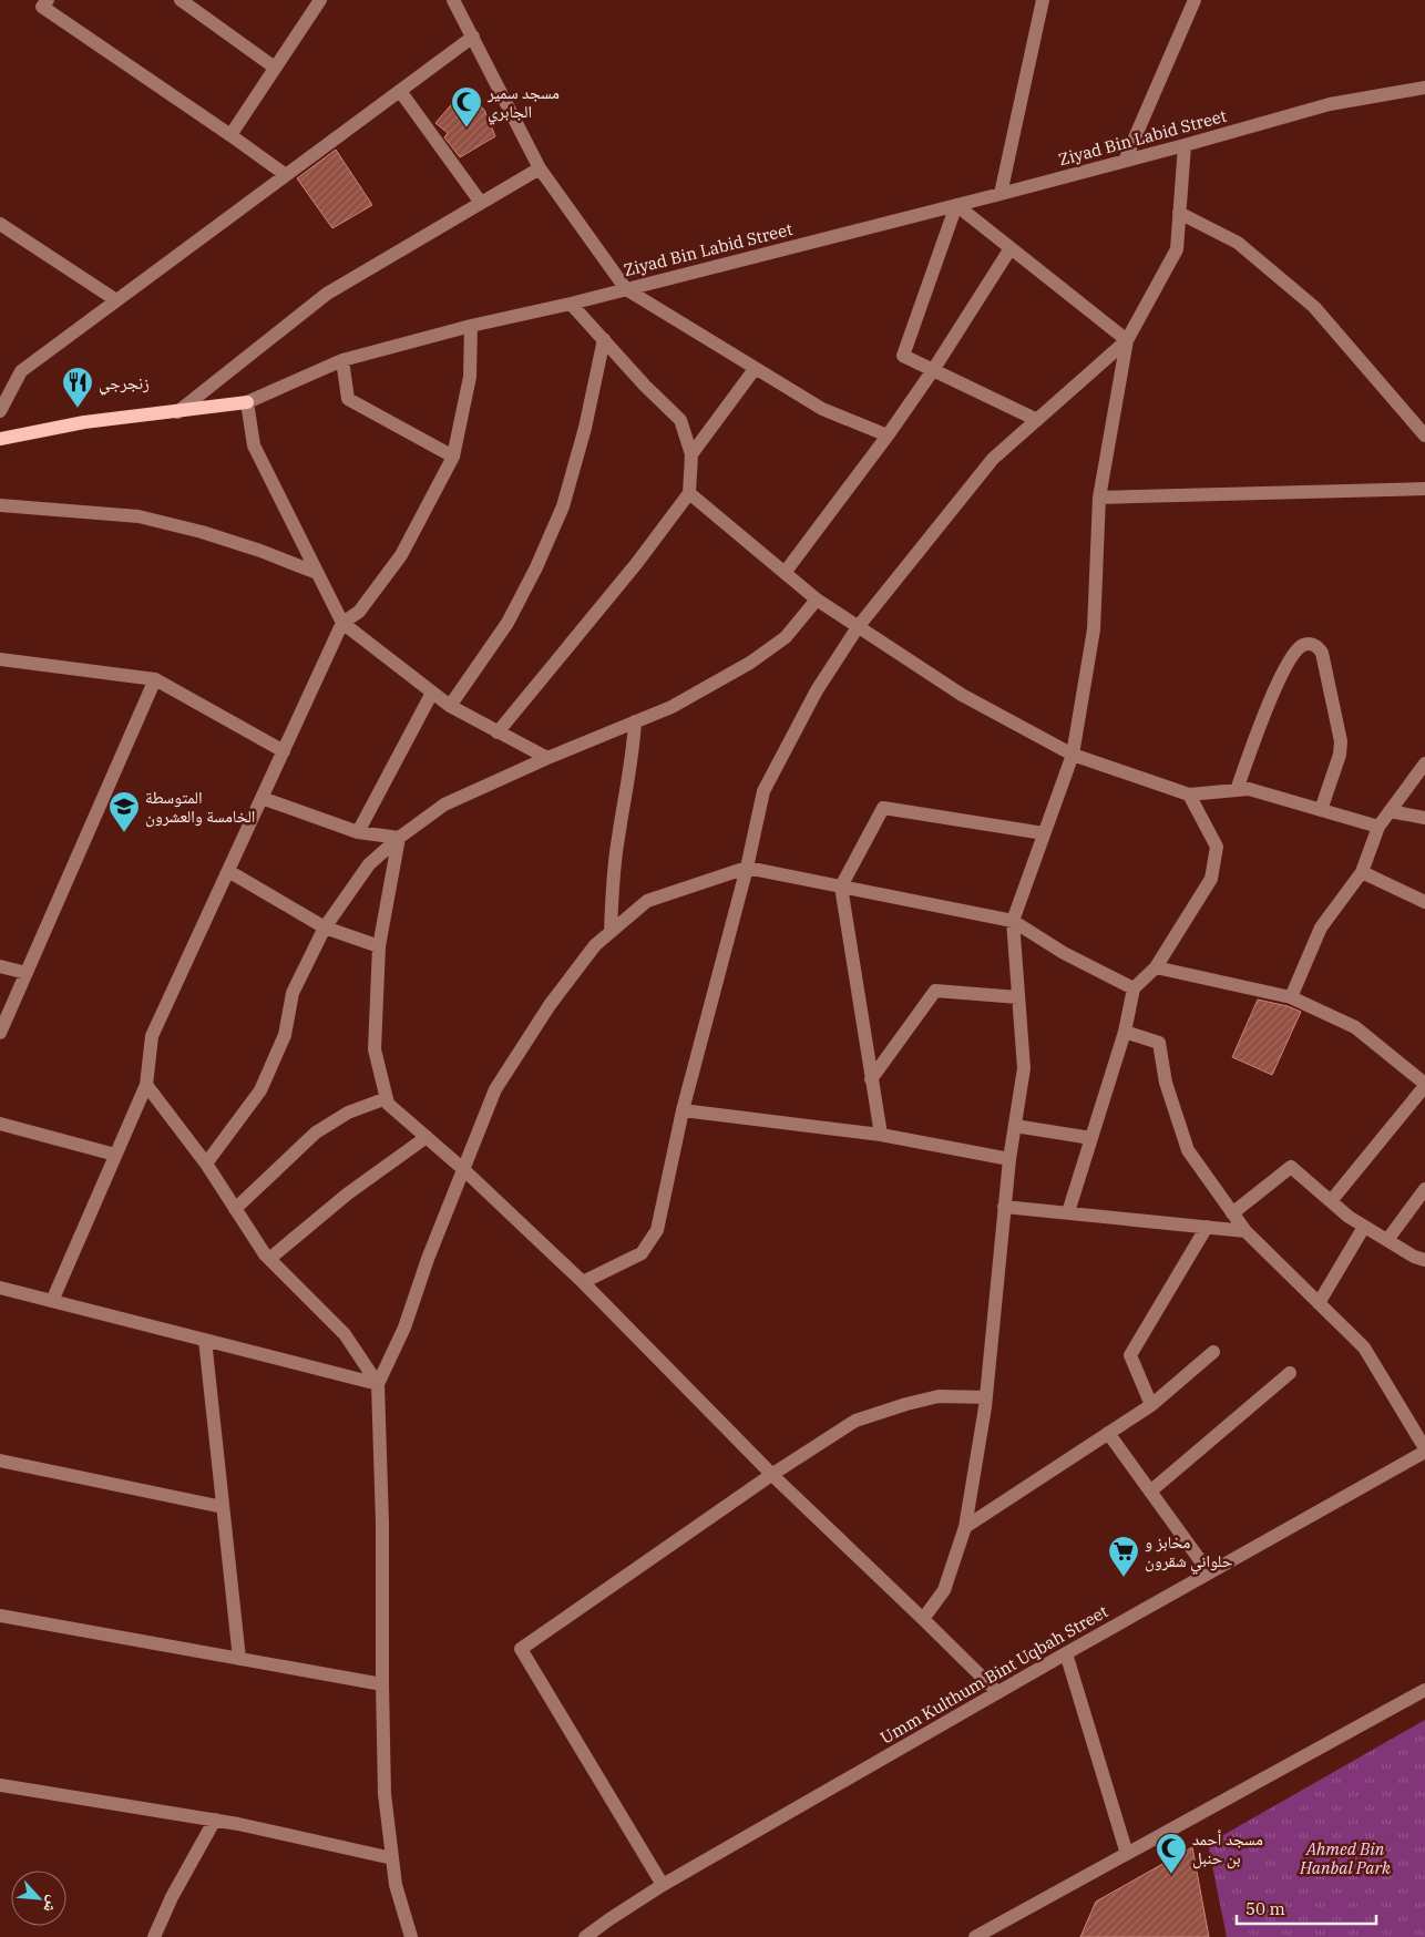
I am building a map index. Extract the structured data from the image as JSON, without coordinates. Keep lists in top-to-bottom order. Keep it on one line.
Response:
{"streets":{"main road":["Ziyad Bin Labid Street"],"street":["Umm Kulthum Bint Uqbah Street"]},"parks":["Ahmed Bin Hanbal Park"],"places":{"mosque":["مسجد سمير الجابري","مسجد أحمد بن حنبل"],"restaurant":["زنجرجي"],"school or university":["المتوسطة الخامسة والعشرون"],"supermarket":["مخابز و حلواني شقرون"]},"scale_bar":"50 m","north":"bottom right"}
